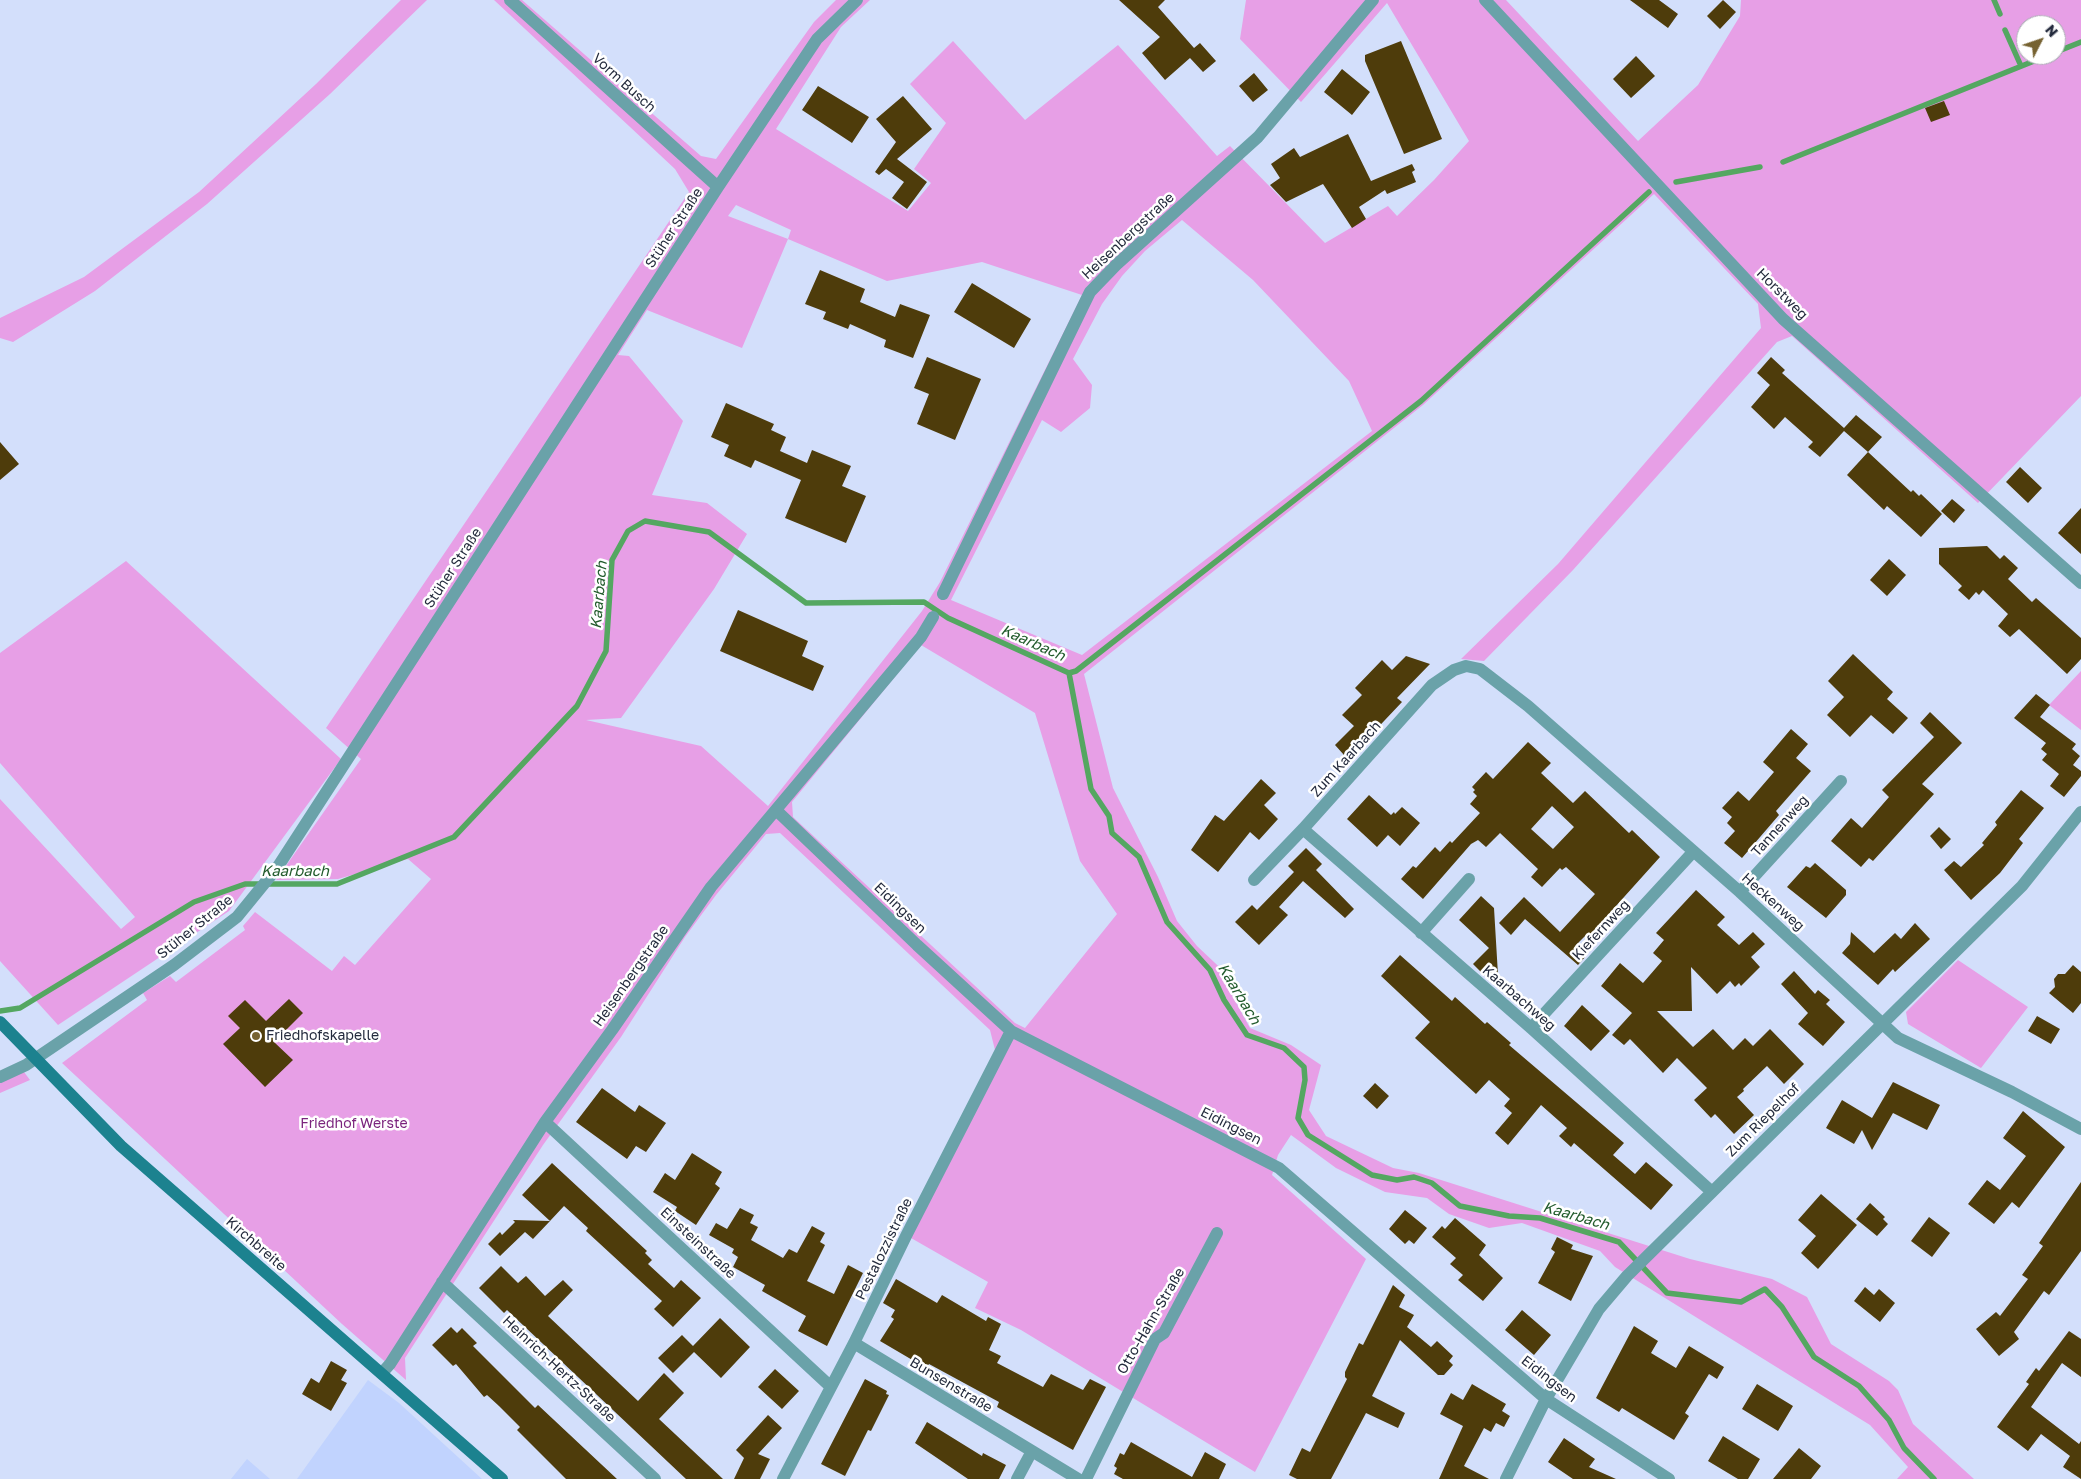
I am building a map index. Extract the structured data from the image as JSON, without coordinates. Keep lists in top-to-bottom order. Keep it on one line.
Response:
{"streets":{"street":["Vorm Busch","Stüher Straße","Heisenbergstraße","Horstweg","Zum Kaarbach","Tannenweg","Heckenweg","Eidingsen","Kiefernweg","Kaarbachweg","Zum Riepelhof","Einsteinstraße","Kirchbreite","Pestalozzistraße","Otto-Hahn-Straße","Heinrich-Hertz-Straße","Bunsenstraße"]},"crossings":[["Vorm Busch","Stüher Straße"],["Stüher Straße","Kirchbreite"],["Heisenbergstraße","Eidingsen"],["Heisenbergstraße","Einsteinstraße"],["Heisenbergstraße","Kirchbreite"],["Heisenbergstraße","Heinrich-Hertz-Straße"],["Zum Kaarbach","Heckenweg"],["Zum Kaarbach","Kaarbachweg"],["Tannenweg","Heckenweg"],["Heckenweg","Kiefernweg"],["Heckenweg","Zum Riepelhof"],["Eidingsen","Zum Riepelhof"],["Eidingsen","Pestalozzistraße"],["Kiefernweg","Kaarbachweg"],["Kaarbachweg","Zum Riepelhof"],["Einsteinstraße","Pestalozzistraße"],["Pestalozzistraße","Bunsenstraße"]],"water":["Kaarbach"],"parks":["Friedhof Werste"],"places":["Friedhofskapelle"],"north":"top right"}
